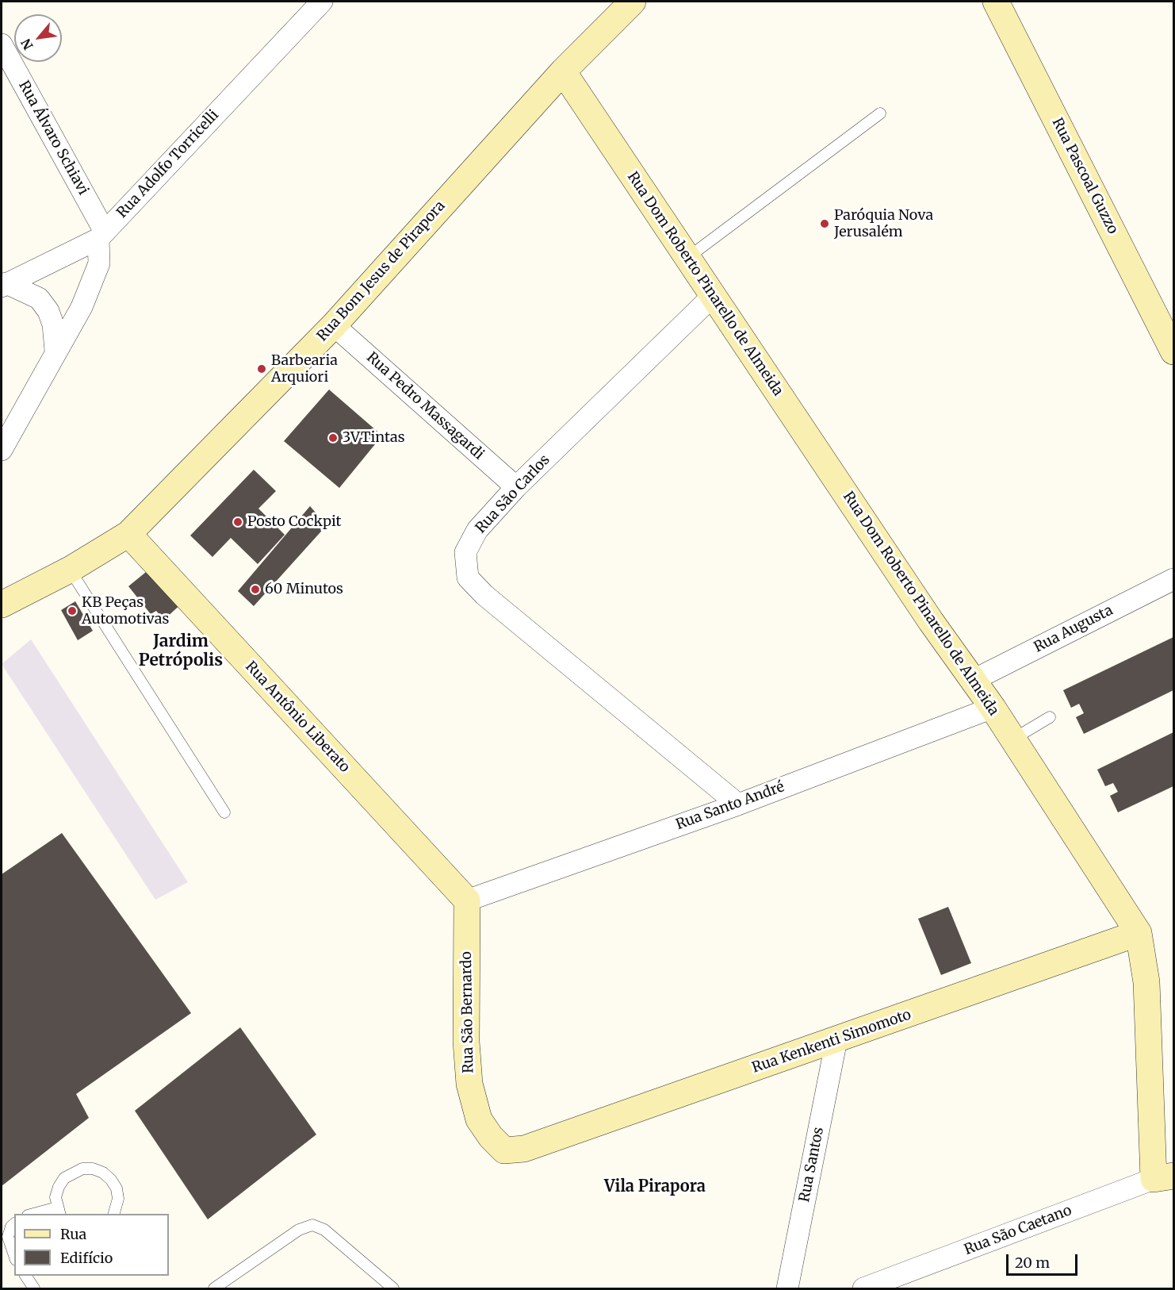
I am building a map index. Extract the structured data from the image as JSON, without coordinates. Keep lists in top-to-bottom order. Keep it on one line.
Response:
{"streets":{"street":["Rua Álvaro Schiavi","Rua Adolfo Torricelli","Rua Pascoal Guzzo","Rua Bom Jesus de Pirapora","Rua Dom Roberto Pinarello de Almeida","Rua Pedro Massagardi","Rua São Carlos","Rua Augusta","Rua Antônio Liberato","Rua Santo André","Rua São Bernardo","Rua Kenkenti Simomoto","Rua Santos","Rua São Caetano"]},"crossings":[["Rua Álvaro Schiavi","Rua Adolfo Torricelli"],["Rua Bom Jesus de Pirapora","Rua Dom Roberto Pinarello de Almeida"],["Rua Bom Jesus de Pirapora","Rua Pedro Massagardi"],["Rua Bom Jesus de Pirapora","Rua Antônio Liberato"],["Rua Dom Roberto Pinarello de Almeida","Rua São Carlos"],["Rua Dom Roberto Pinarello de Almeida","Rua Augusta"],["Rua Dom Roberto Pinarello de Almeida","Rua Santo André"],["Rua Dom Roberto Pinarello de Almeida","Rua Kenkenti Simomoto"],["Rua Dom Roberto Pinarello de Almeida","Rua São Caetano"],["Rua Pedro Massagardi","Rua São Carlos"],["Rua São Carlos","Rua Santo André"],["Rua Antônio Liberato","Rua Santo André"],["Rua Antônio Liberato","Rua São Bernardo"],["Rua Santo André","Rua São Bernardo"],["Rua São Bernardo","Rua Kenkenti Simomoto"],["Rua Kenkenti Simomoto","Rua Santos"]],"districts":["Jardim Petrópolis","Vila Pirapora"],"places":["Paróquia Nova Jerusalém","Barbearia Arquiori","3VTintas","Posto Cockpit","60 Minutos","KB Peças Automotivas"],"legend":["Rua","Edifício"],"scale_bar":"20 m","north":"bottom left"}
